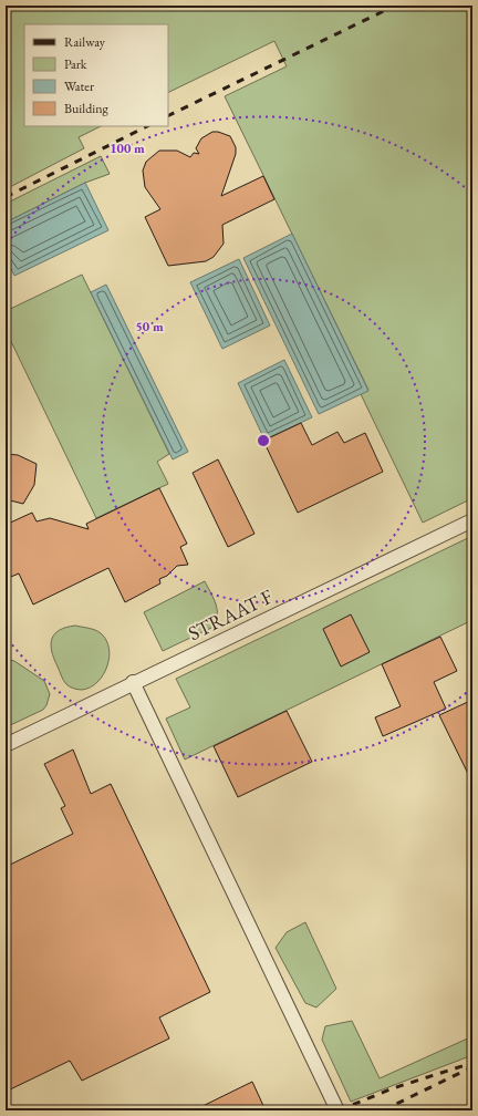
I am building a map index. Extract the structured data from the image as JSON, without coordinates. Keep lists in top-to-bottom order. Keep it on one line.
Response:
{"streets":{"lane":["STRAAT F"]},"legend":["Railway","Park","Water","Building"],"rings":["100 m","50 m"]}
